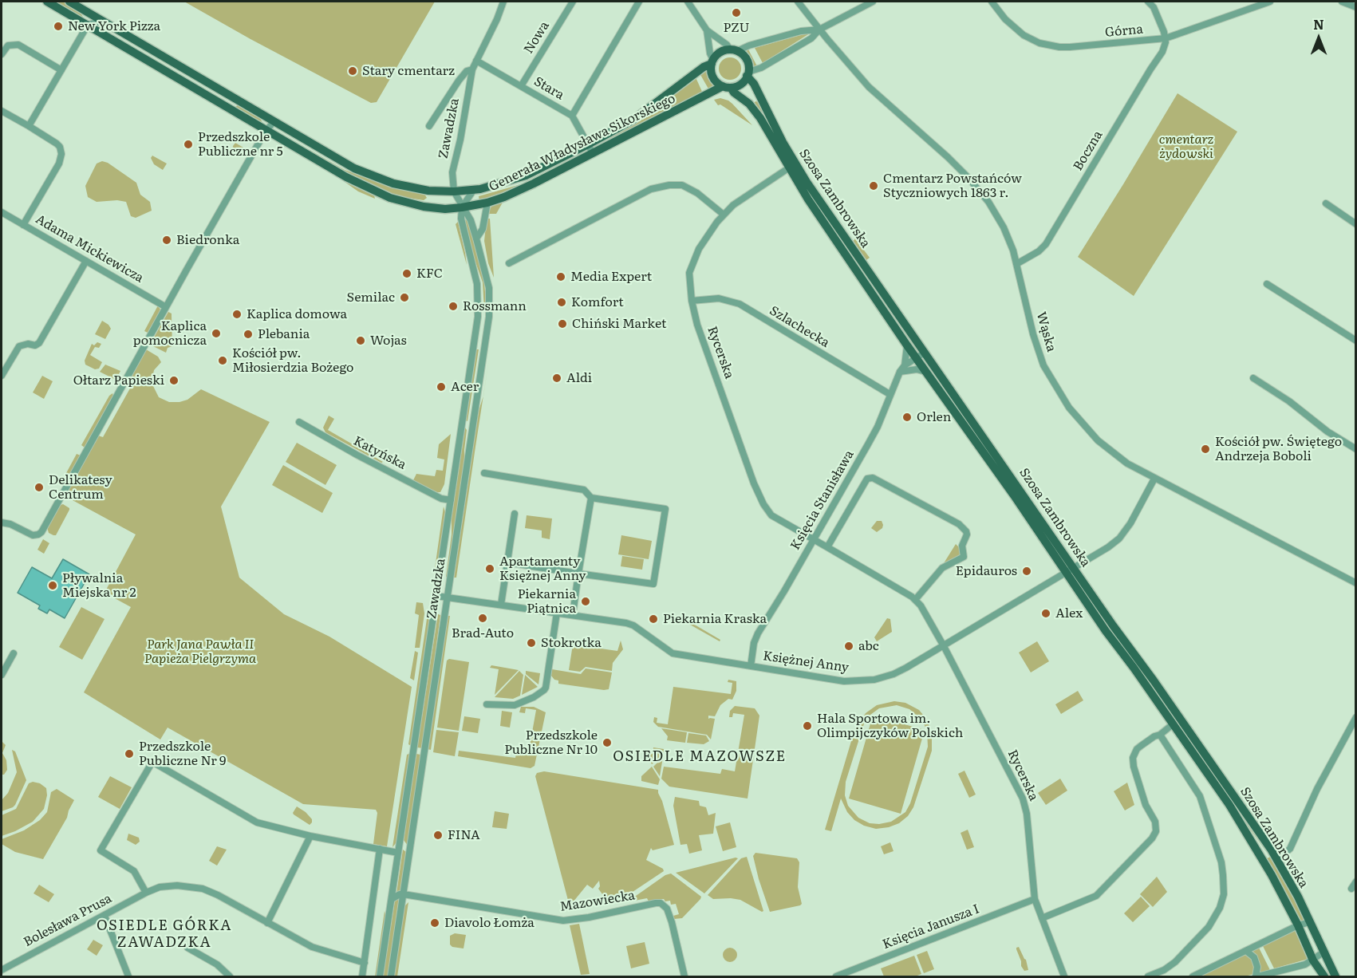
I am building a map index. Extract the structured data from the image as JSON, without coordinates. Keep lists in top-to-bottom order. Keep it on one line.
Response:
{"streets":{"main road":["Generała Władysława Sikorskiego","Szosa Zambrowska"],"street":["Górna","Nowa","Stara","Zawadzka","Boczna","Adama Mickiewicza","Szlachecka","Wąska","Rycerska","Katyńska","Księcia Stanisława","Księżnej Anny","Mazowiecka","Bolesława Prusa","Księcia Janusza I"]},"crossings":[["Górna","Boczna"],["Nowa","Stara"],["Stara","Zawadzka"],["Stara","Generała Władysława Sikorskiego"],["Zawadzka","Generała Władysława Sikorskiego"],["Zawadzka","Katyńska"],["Zawadzka","Księżnej Anny"],["Zawadzka","Mazowiecka"],["Generała Władysława Sikorskiego","Szosa Zambrowska"],["Boczna","Wąska"],["Szosa Zambrowska","Rycerska"],["Szosa Zambrowska","Księcia Stanisława"],["Szosa Zambrowska","Księżnej Anny"],["Szlachecka","Rycerska"],["Szlachecka","Księcia Stanisława"],["Wąska","Księżnej Anny"],["Rycerska","Księcia Stanisława"],["Rycerska","Księżnej Anny"],["Rycerska","Księcia Janusza I"],["Księcia Stanisława","Księżnej Anny"]],"districts":["OSIEDLE MAZOWSZE","OSIEDLE GÓRKA ZAWADZKA"],"parks":["cmentarz żydowski","Park Jana Pawła II Papieża Pielgrzyma"],"places":["PZU","New York Pizza","Stary cmentarz","Przedszkole Publiczne nr 5","Cmentarz Powstańców Styczniowych 1863 r.","Biedronka","KFC","Media Expert","Semilac","Komfort","Rossmann","Kaplica domowa","Chiński Market","Kaplica pomocnicza","Plebania","Wojas","Kościół pw. Miłosierdzia Bożego","Aldi","Ołtarz Papieski","Acer","Orlen","Kościół pw. Świętego Andrzeja Boboli","Delikatesy Centrum","Apartamenty Księżnej Anny","Epidauros","Pływalnia Miejska nr 2","Piekarnia Piątnica","Alex","Brad-Auto","Piekarnia Kraska","Stokrotka","abc","Hala Sportowa im. Olimpijczyków Polskich","Przedszkole Publiczne Nr 10","Przedszkole Publiczne Nr 9","FINA","Diavolo Łomża"],"north":"top"}
